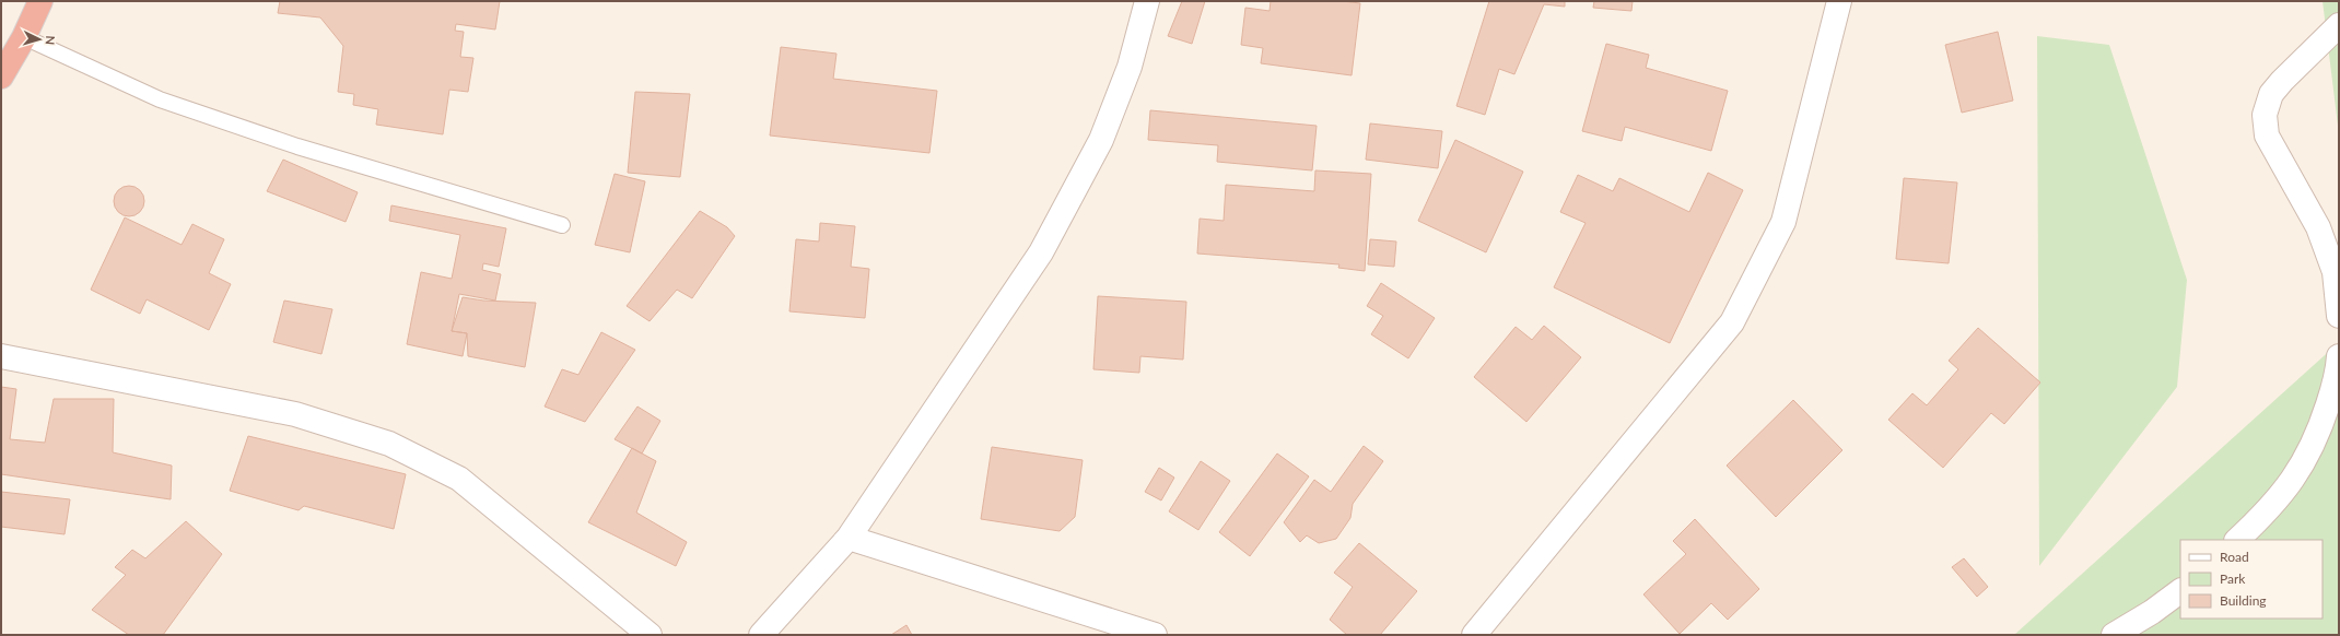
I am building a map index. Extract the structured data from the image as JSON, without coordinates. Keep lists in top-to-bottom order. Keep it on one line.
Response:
{"legend":["Road","Park","Building"],"north":"right"}
